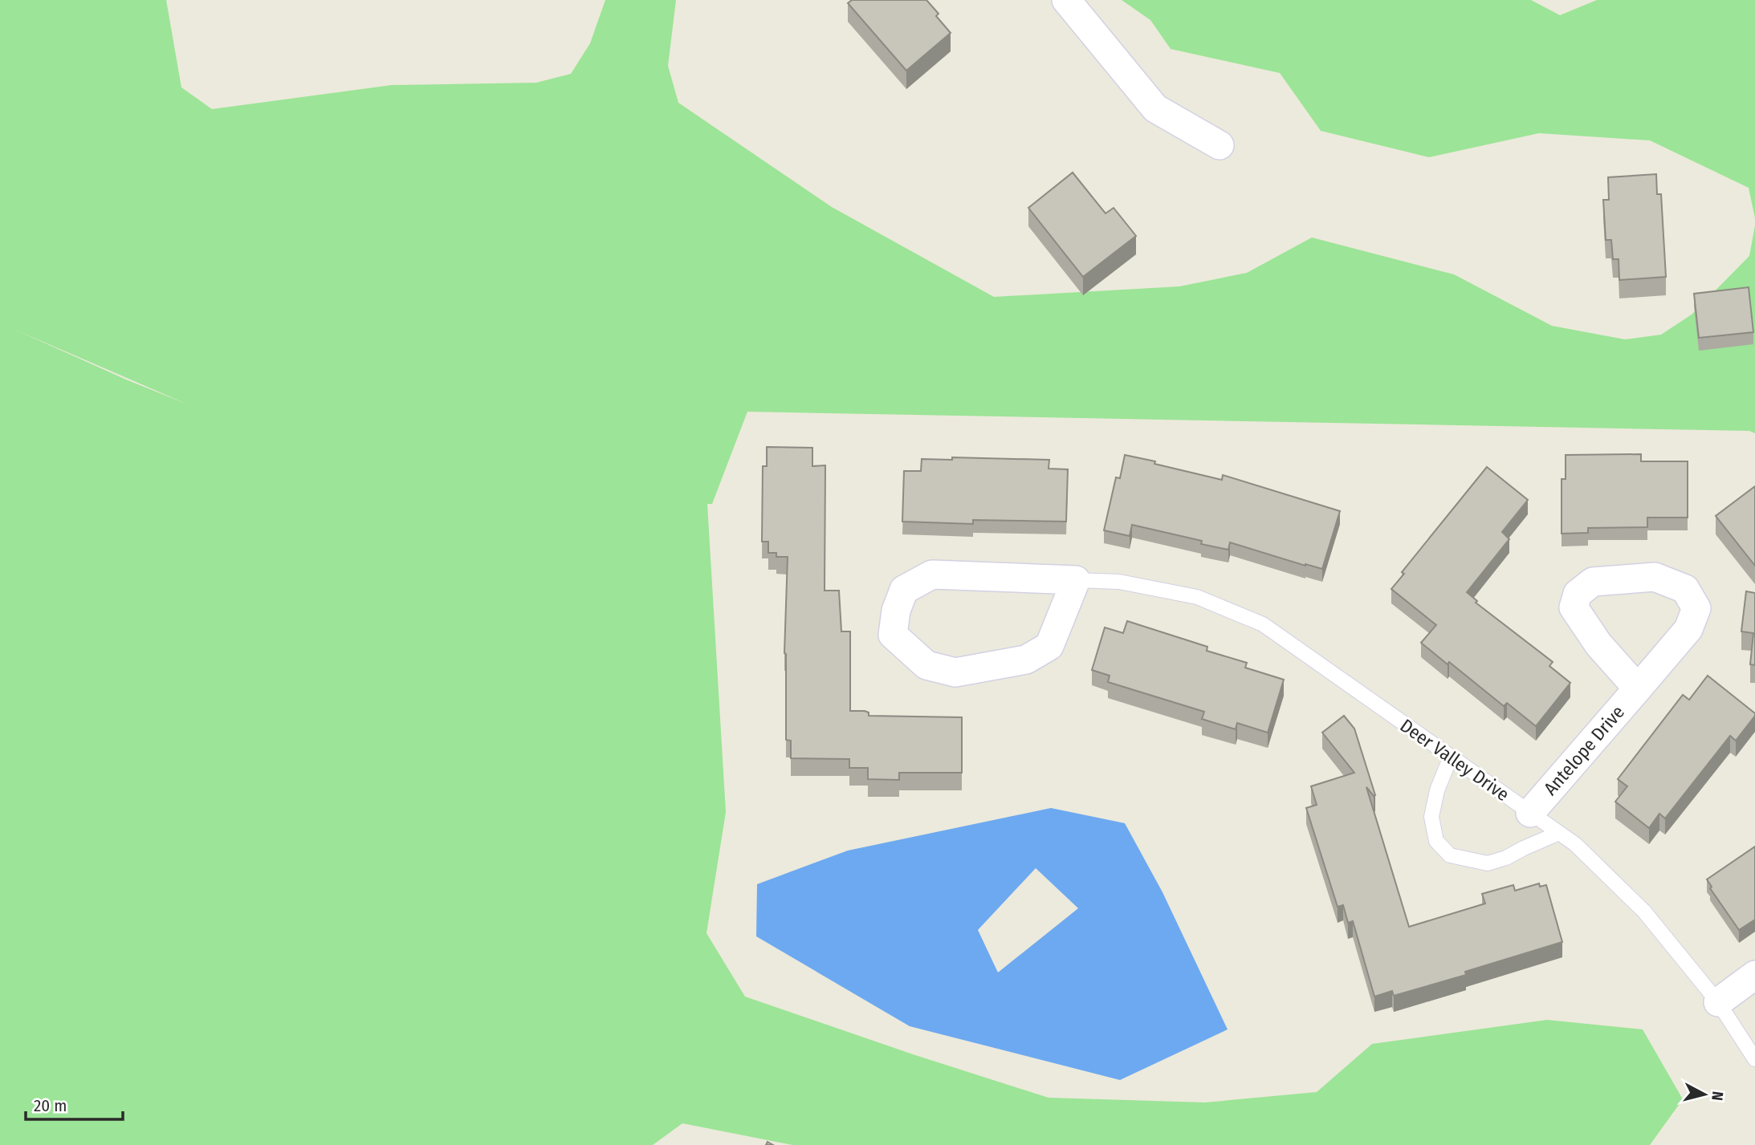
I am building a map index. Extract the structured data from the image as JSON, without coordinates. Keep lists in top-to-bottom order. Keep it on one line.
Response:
{"streets":{"street":["Antelope Drive","Deer Valley Drive"]},"crossings":[["Antelope Drive","Deer Valley Drive"]],"scale_bar":"20 m","north":"right"}
